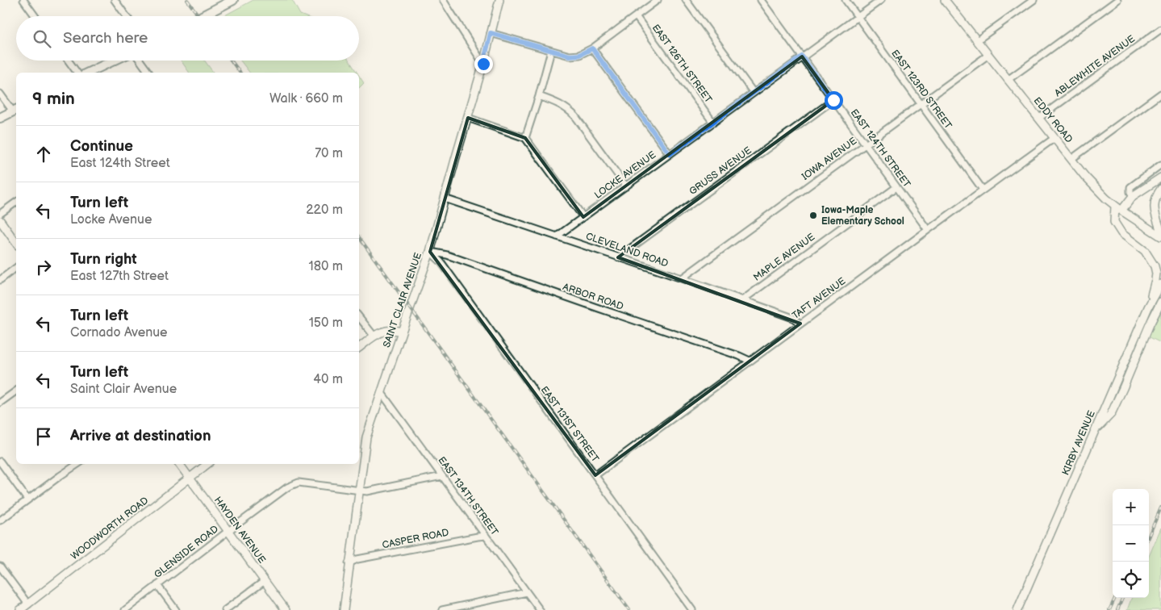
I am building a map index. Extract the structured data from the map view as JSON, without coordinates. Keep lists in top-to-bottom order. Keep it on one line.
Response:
{"streets":{"street":["EAST 126TH STREET","ABLEWHITE AVENUE","EAST 123RD STREET","EDDY ROAD","EAST 124TH STREET","IOWA AVENUE","GRUSS AVENUE","LOCKE AVENUE","CLEVELAND ROAD","MAPLE AVENUE","ARBOR ROAD","TAFT AVENUE","SAINT CLAIR AVENUE","EAST 131ST STREET","KIRBY AVENUE","EAST 134TH STREET","WOODWORTH ROAD","HAYDEN AVENUE","CASPER ROAD","GLENSIDE ROAD"]},"crossings":[["EAST 126TH STREET","LOCKE AVENUE"],["ABLEWHITE AVENUE","EDDY ROAD"],["EAST 123RD STREET","IOWA AVENUE"],["EAST 123RD STREET","LOCKE AVENUE"],["EAST 123RD STREET","TAFT AVENUE"],["EDDY ROAD","IOWA AVENUE"],["EDDY ROAD","TAFT AVENUE"],["EAST 124TH STREET","IOWA AVENUE"],["EAST 124TH STREET","GRUSS AVENUE"],["EAST 124TH STREET","LOCKE AVENUE"],["EAST 124TH STREET","MAPLE AVENUE"],["EAST 124TH STREET","TAFT AVENUE"],["IOWA AVENUE","CLEVELAND ROAD"],["GRUSS AVENUE","CLEVELAND ROAD"],["LOCKE AVENUE","CLEVELAND ROAD"],["CLEVELAND ROAD","MAPLE AVENUE"],["CLEVELAND ROAD","TAFT AVENUE"],["CLEVELAND ROAD","SAINT CLAIR AVENUE"],["ARBOR ROAD","TAFT AVENUE"],["ARBOR ROAD","SAINT CLAIR AVENUE"],["ARBOR ROAD","EAST 131ST STREET"],["TAFT AVENUE","EAST 131ST STREET"],["SAINT CLAIR AVENUE","EAST 131ST STREET"],["SAINT CLAIR AVENUE","EAST 134TH STREET"],["SAINT CLAIR AVENUE","CASPER ROAD"],["SAINT CLAIR AVENUE","GLENSIDE ROAD"],["EAST 134TH STREET","CASPER ROAD"],["EAST 134TH STREET","GLENSIDE ROAD"],["WOODWORTH ROAD","HAYDEN AVENUE"],["HAYDEN AVENUE","GLENSIDE ROAD"]],"places":["Iowa-Maple Elementary School"],"page":{"search":"Search here","heading":["9 min","Walk · 660 m"],"list":[["Continue","East 124th Street","70 m"],["Turn left","Locke Avenue","220 m"],["Turn right","East 127th Street","180 m"],["Turn left","Cornado Avenue","150 m"],["Turn left","Saint Clair Avenue","40 m"],"Arrive at destination"],"map_buttons":["+","−"]}}
